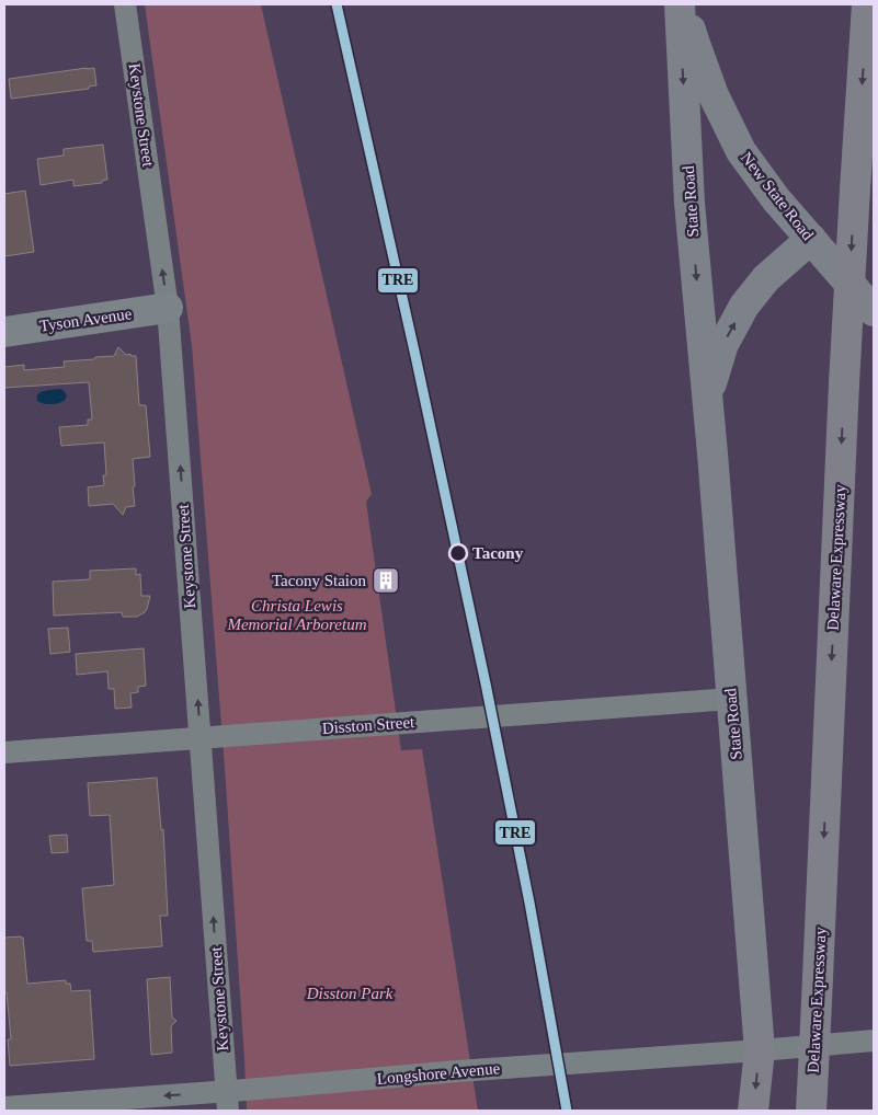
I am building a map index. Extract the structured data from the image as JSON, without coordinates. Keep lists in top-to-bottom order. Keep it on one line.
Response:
{"streets":{"highway":["Delaware Expressway"],"main road":["New State Road","State Road"],"street":["Keystone Street","Tyson Avenue","Disston Street","Longshore Avenue"]},"crossings":[["Keystone Street","Tyson Avenue"],["Keystone Street","Disston Street"],["Keystone Street","Longshore Avenue"],["New State Road","State Road"],["State Road","Disston Street"],["State Road","Longshore Avenue"]],"one_way":["Keystone Street","Delaware Expressway"],"parks":["Christa Lewis Memorial Arboretum","Disston Park"],"places":{"other":["Tacony"],"building":["Tacony Staion"]},"lines":["transit line TRE"]}
